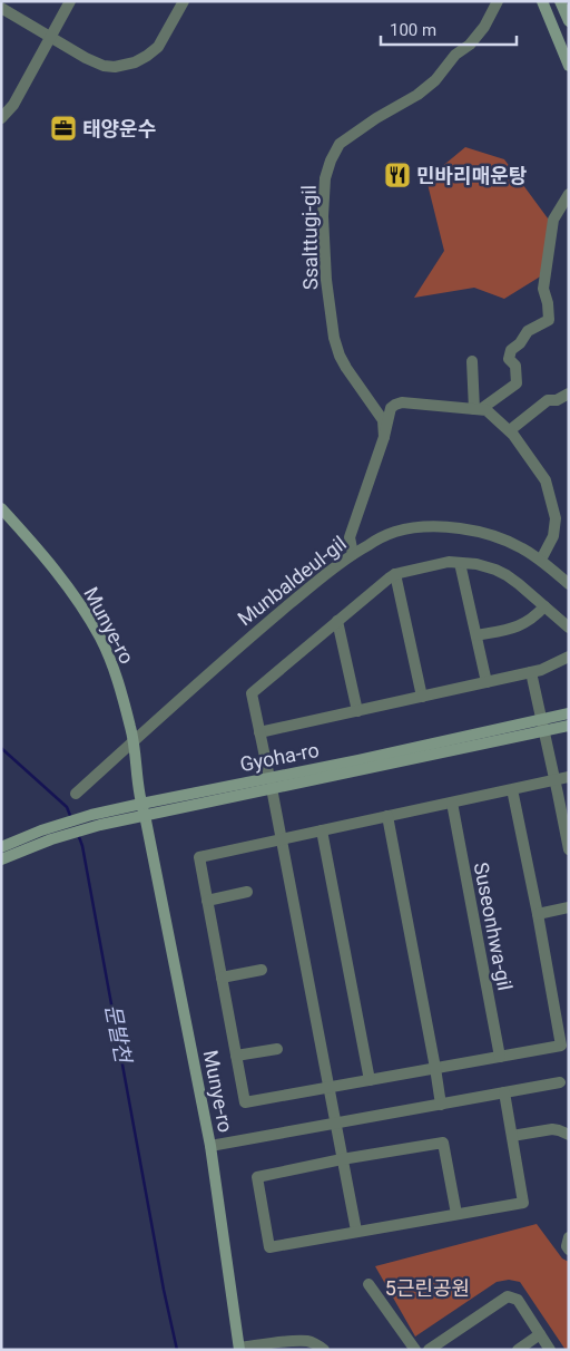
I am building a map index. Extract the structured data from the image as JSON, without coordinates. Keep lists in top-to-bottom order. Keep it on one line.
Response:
{"streets":{"street":["Ssalttugi-gil","Munbaldeul-gil","Munye-ro","Gyoha-ro","Suseonhwa-gil"]},"crossings":[["Munbaldeul-gil","Munye-ro"],["Munye-ro","Gyoha-ro"]],"water":["문발천"],"parks":["5근린공원"],"places":{"office":["태양운수"],"restaurant":["민바리매운탕"]},"scale_bar":"100 m"}
